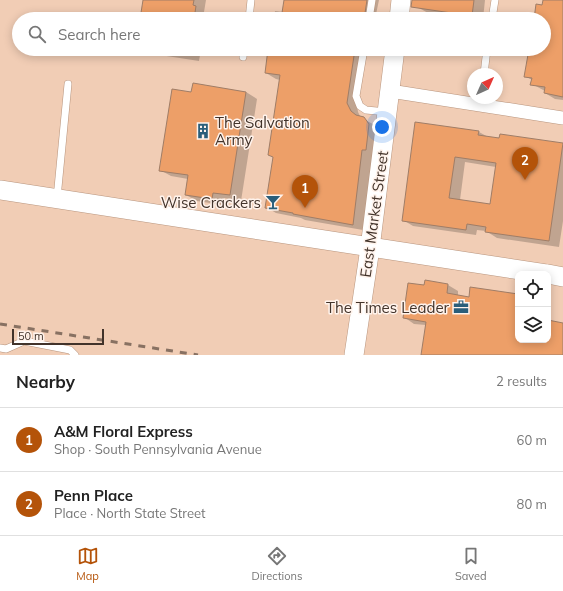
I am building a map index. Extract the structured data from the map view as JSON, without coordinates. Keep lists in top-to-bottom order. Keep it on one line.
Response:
{"streets":{"main road":["East Market Street"]},"places":{"building":["The Salvation Army"],"bar":["Wise Crackers"],"office":["The Times Leader"]},"scale_bar":"50 m","north":"top right","page":{"search":"Search here","pins":["2","1"],"scale":"50 m","heading":["Nearby","2 results"],"list":[{"mark":"1","name":"A&M Floral Express","note":"Shop · South Pennsylvania Avenue","value":"60 m"},{"mark":"2","name":"Penn Place","note":"Place · North State Street","value":"80 m"}],"nav":["Map","Directions","Saved"]}}
